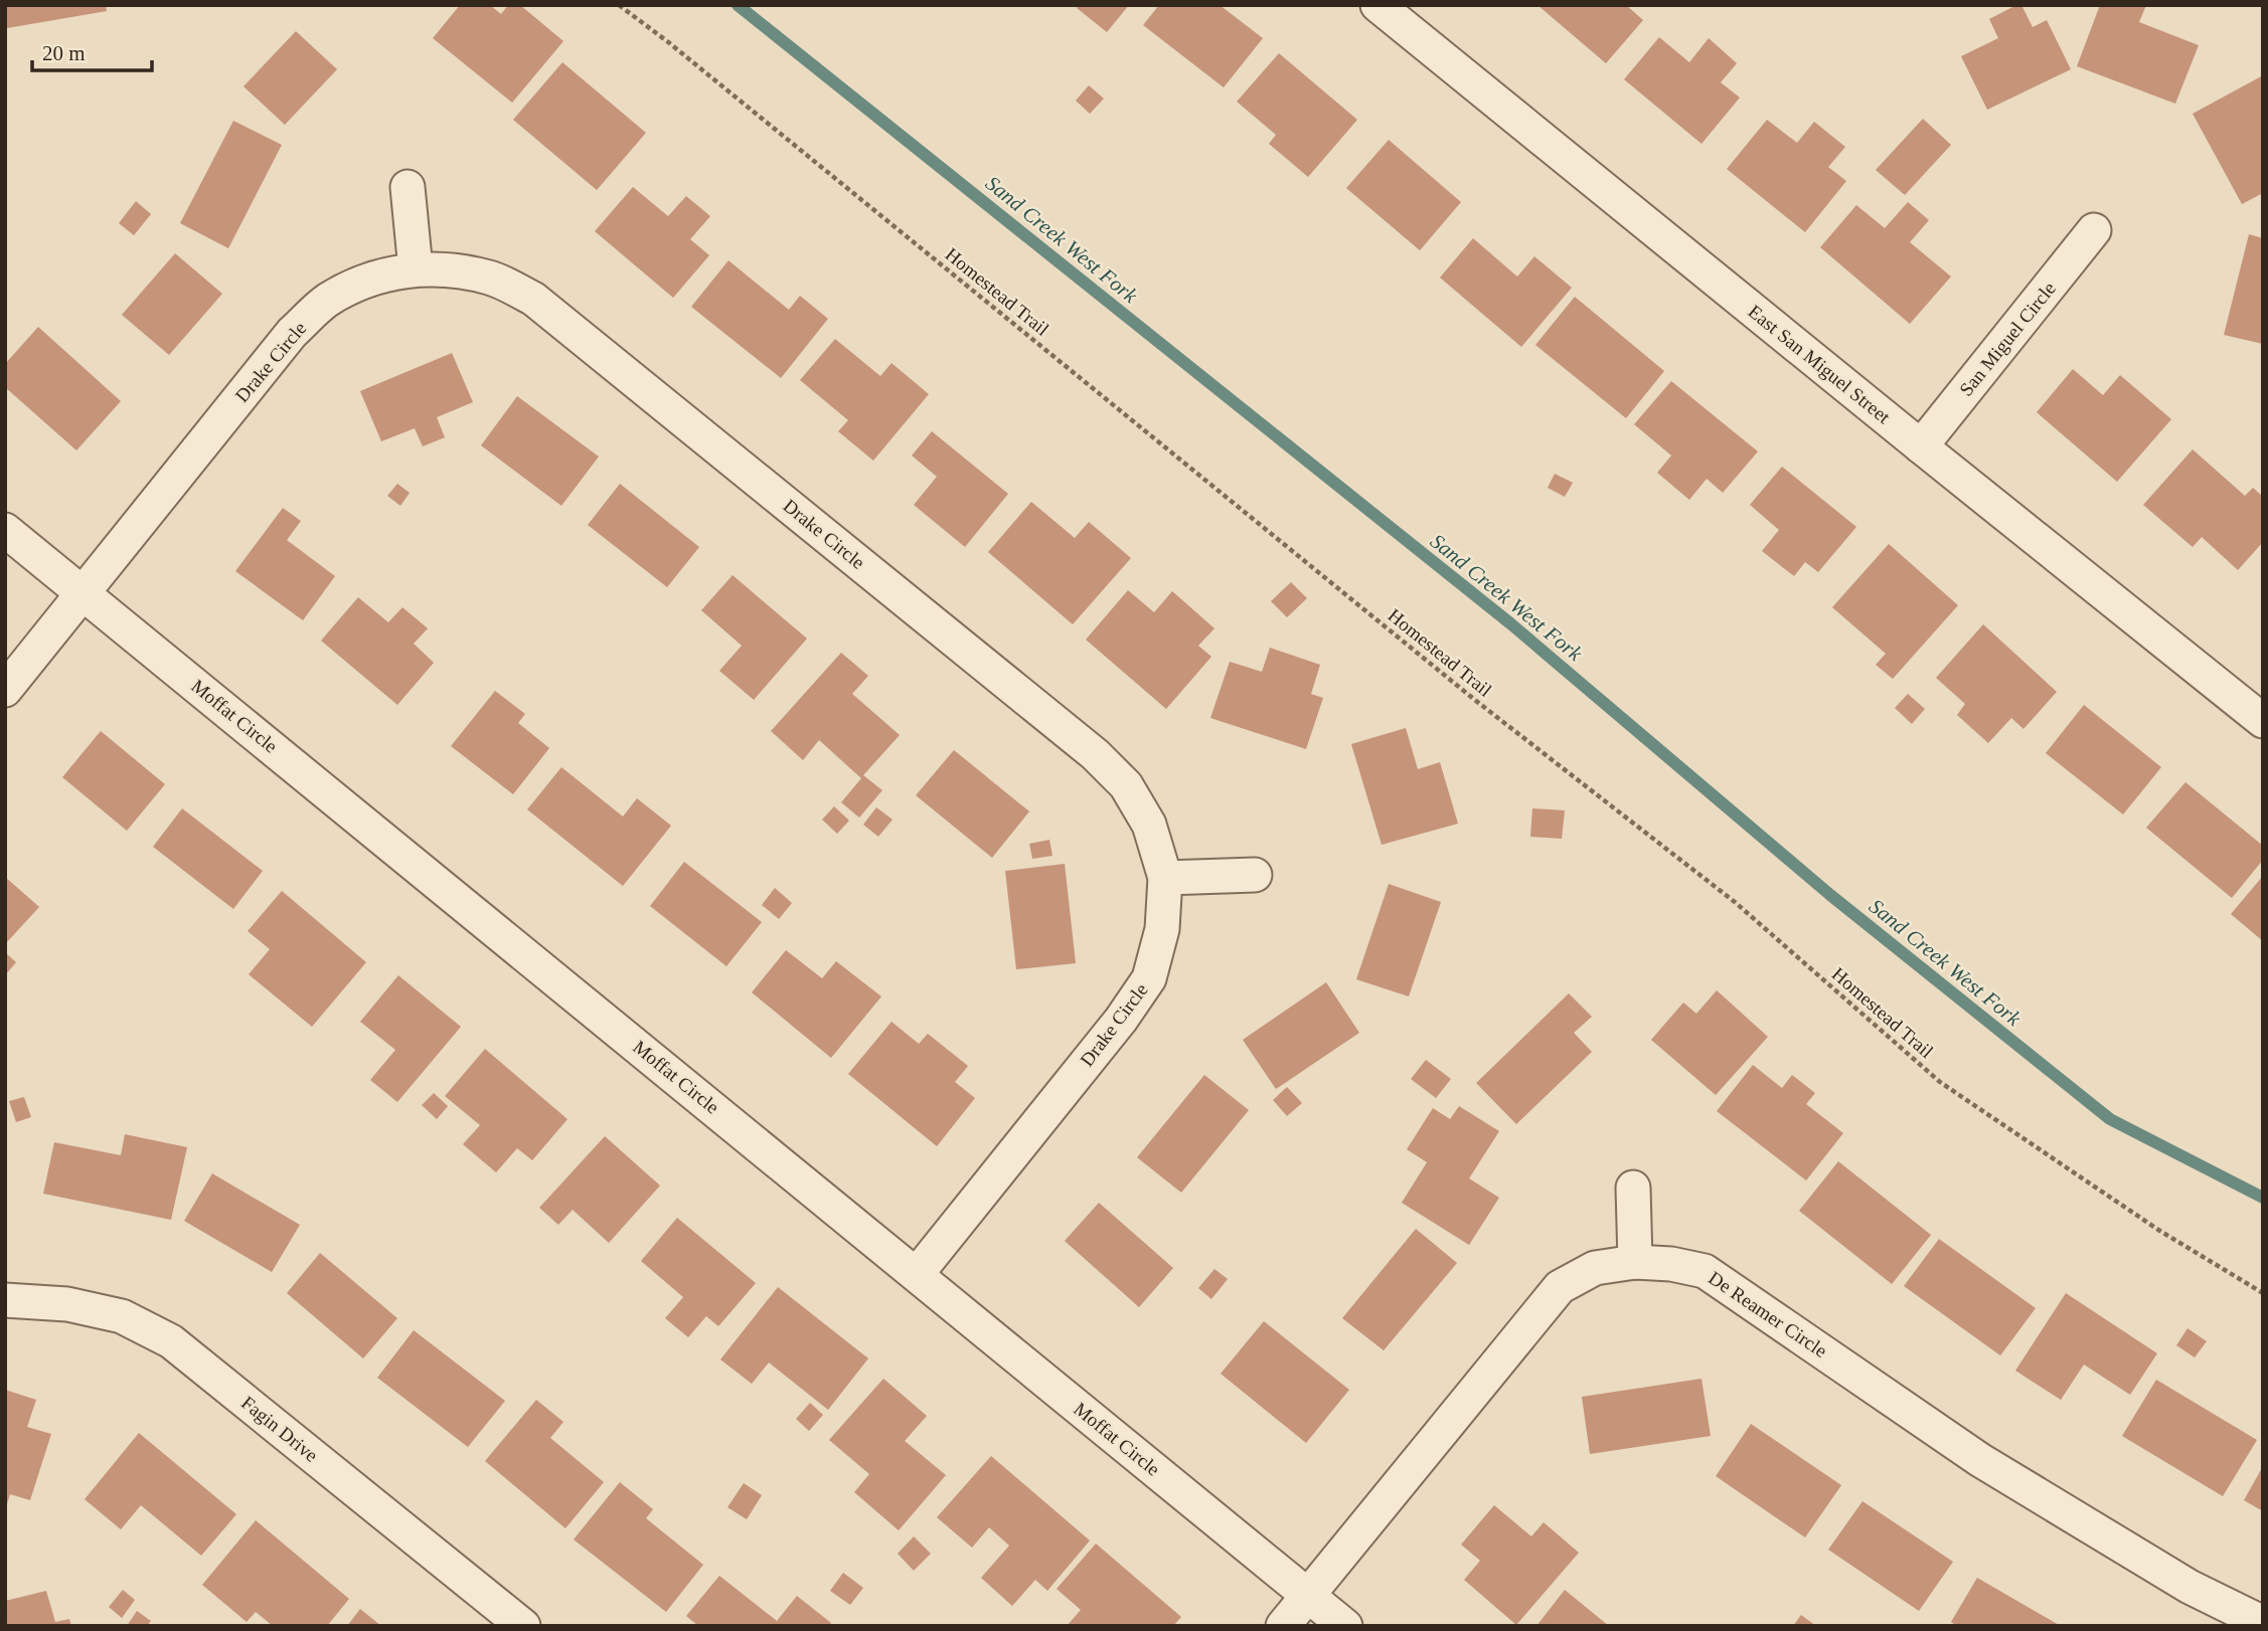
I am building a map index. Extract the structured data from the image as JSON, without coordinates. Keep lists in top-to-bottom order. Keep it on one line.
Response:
{"streets":{"street":["San Miguel Circle","Drake Circle","East San Miguel Street","Moffat Circle","De Reamer Circle","Fagin Drive"],"path":["Homestead Trail"]},"crossings":[["San Miguel Circle","East San Miguel Street"],["Drake Circle","Moffat Circle"],["Moffat Circle","De Reamer Circle"]],"water":["Sand Creek West Fork"],"scale_bar":"20 m"}
